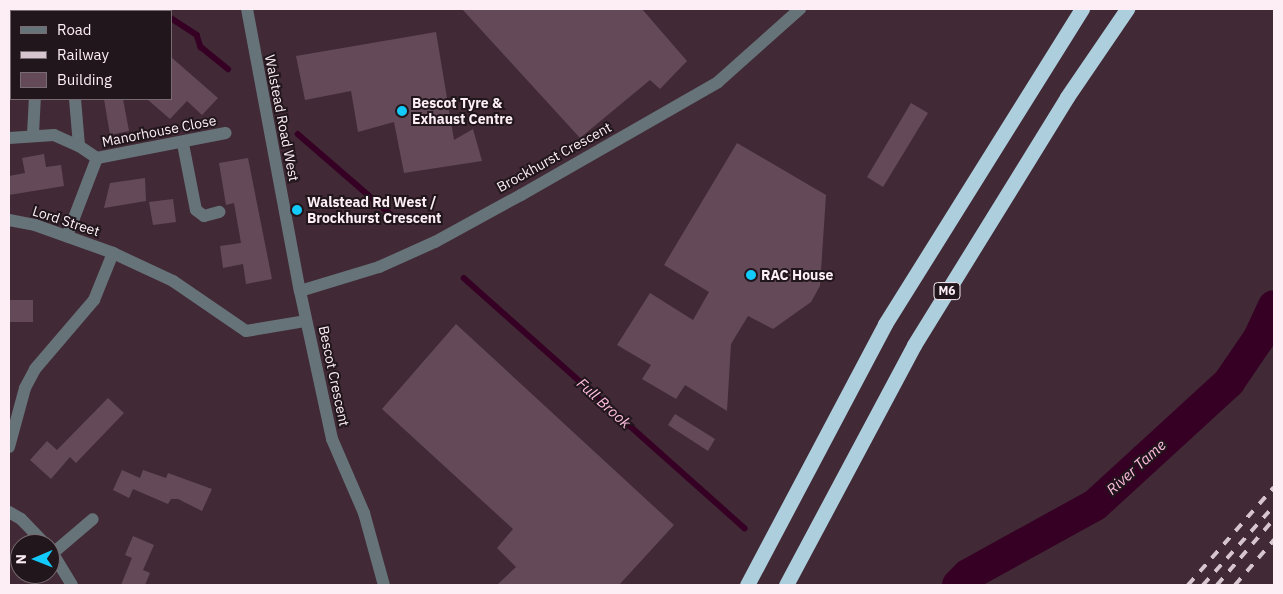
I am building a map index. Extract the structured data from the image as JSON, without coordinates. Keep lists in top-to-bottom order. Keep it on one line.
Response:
{"streets":{"highway":["M6"],"street":["Walstead Road West","Manorhouse Close","Brockhurst Crescent","Lord Street","Bescot Crescent"]},"crossings":[["Walstead Road West","Brockhurst Crescent"],["Walstead Road West","Bescot Crescent"],["Lord Street","Bescot Crescent"]],"water":["Full Brook","River Tame"],"places":["Bescot Tyre & Exhaust Centre","Walstead Rd West / Brockhurst Crescent","RAC House"],"legend":["Road","Railway","Building"],"north":"left"}
